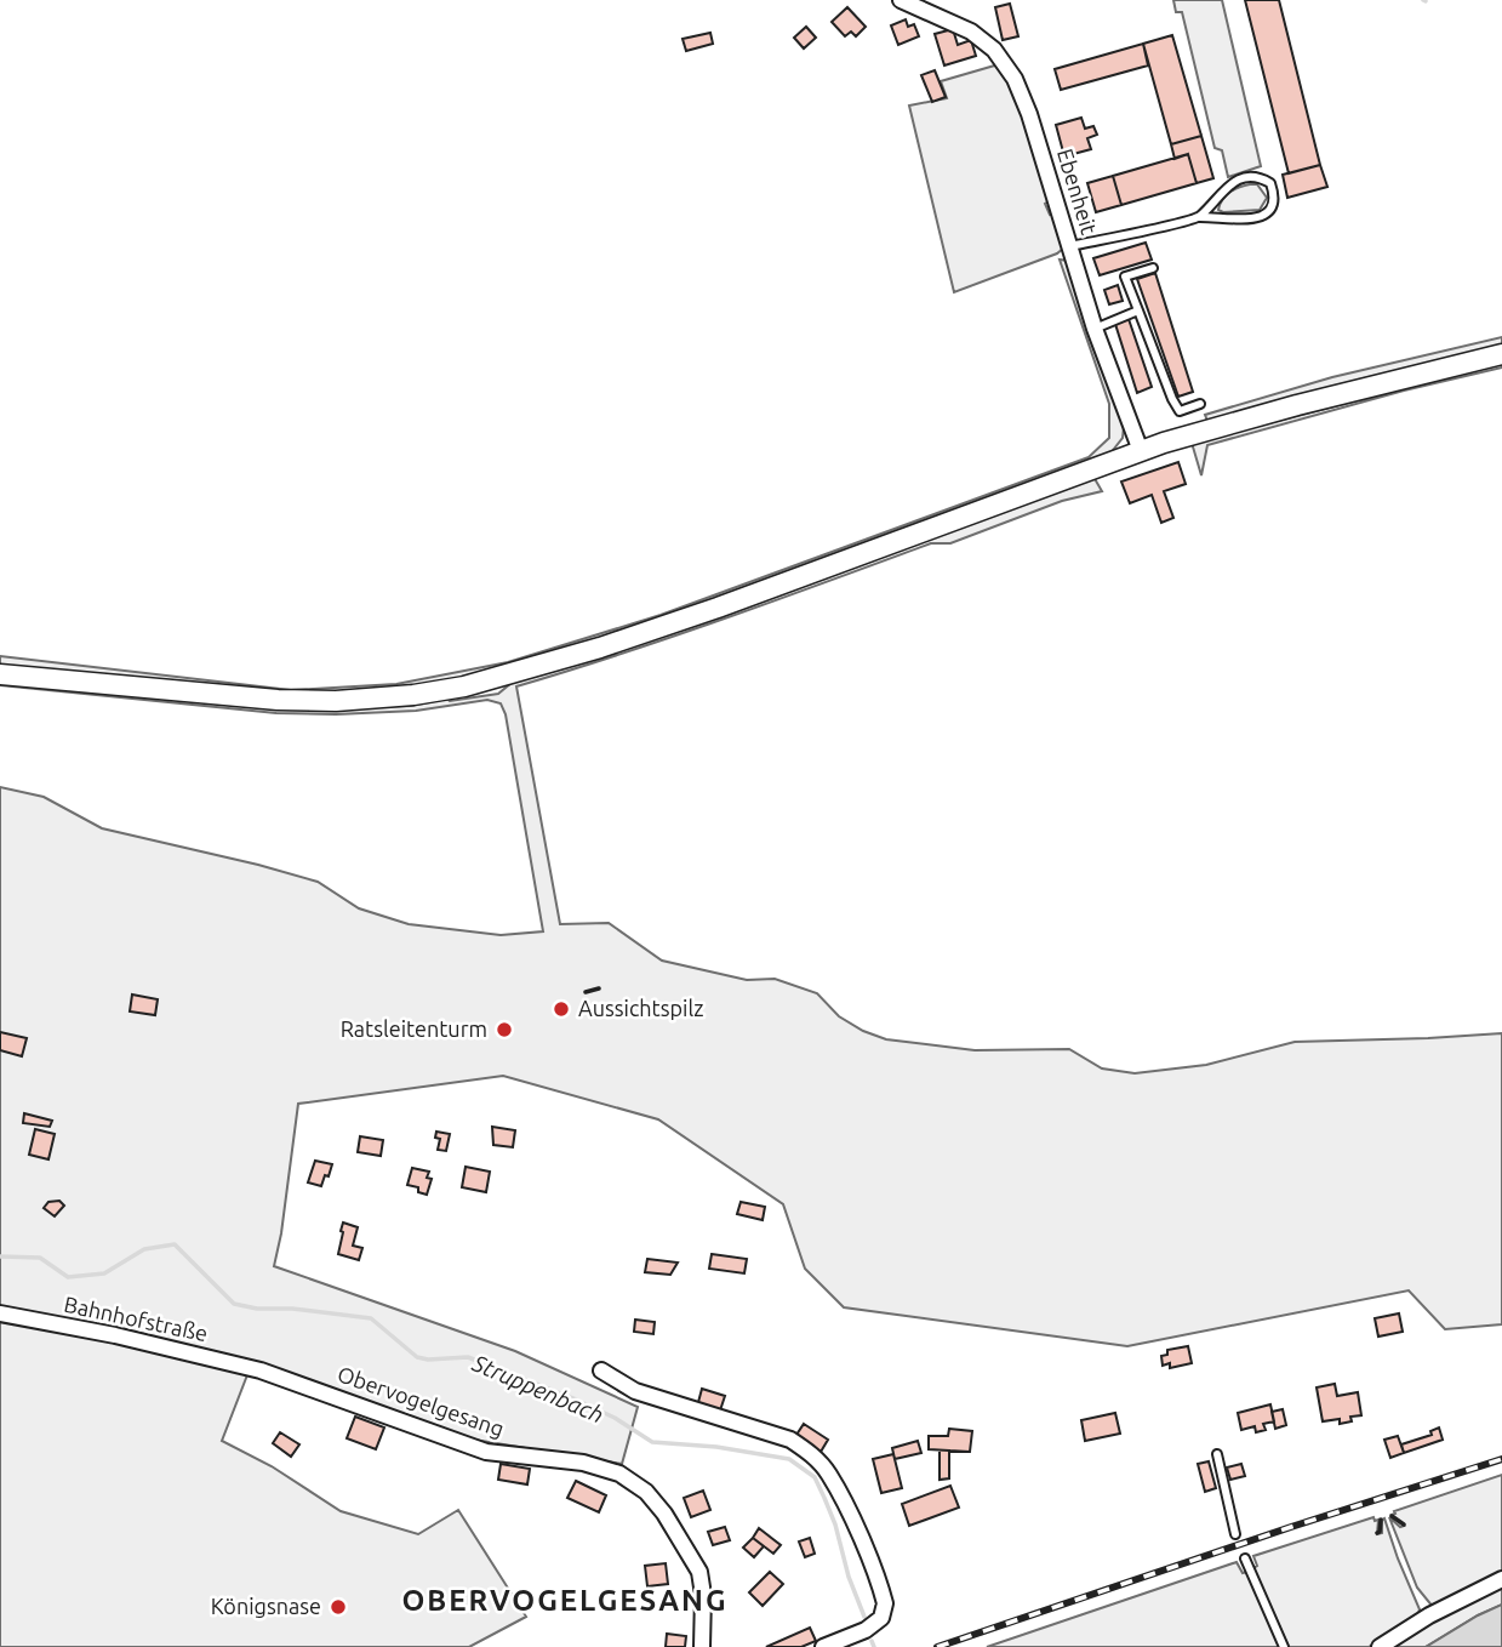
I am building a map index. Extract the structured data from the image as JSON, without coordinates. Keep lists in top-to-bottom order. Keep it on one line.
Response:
{"streets":{"street":["Ebenheit","Bahnhofstraße","Obervogelgesang"]},"crossings":[["Bahnhofstraße","Obervogelgesang"]],"districts":["OBERVOGELGESANG"],"water":["Struppenbach"],"places":["Aussichtspilz","Ratsleitenturm","Königsnase"]}
